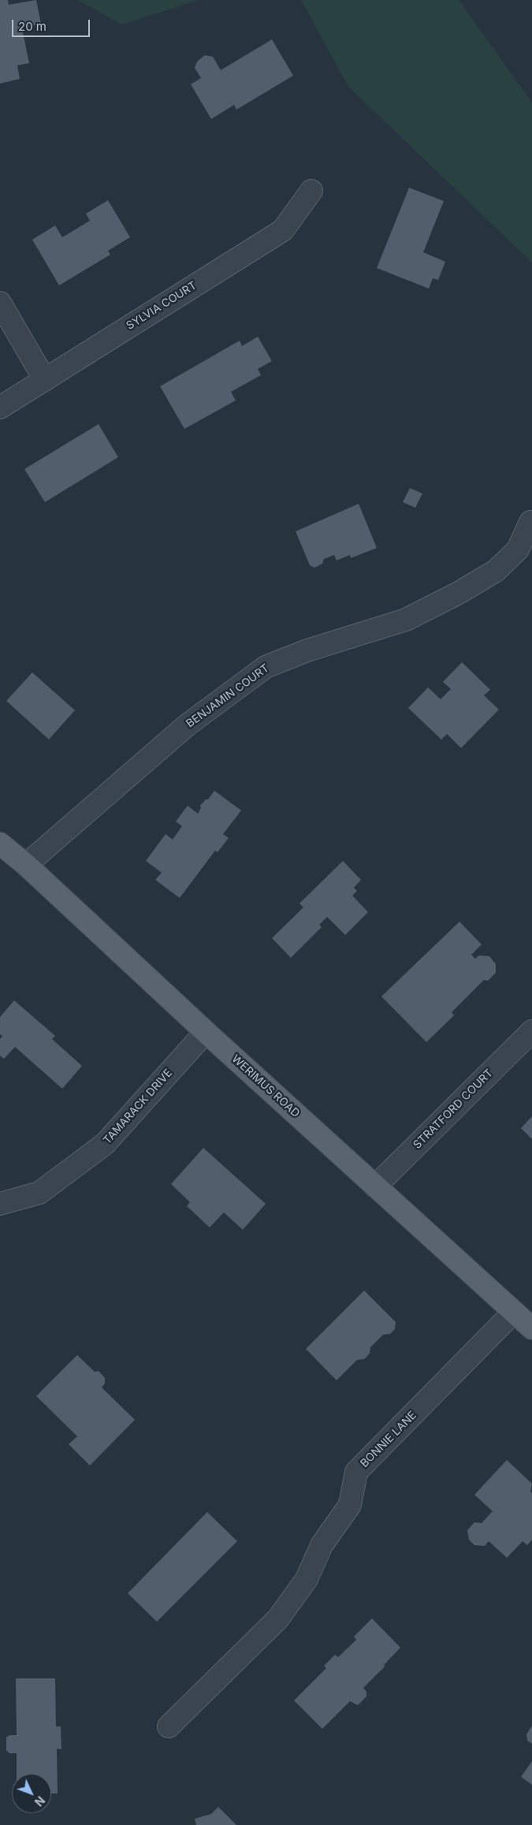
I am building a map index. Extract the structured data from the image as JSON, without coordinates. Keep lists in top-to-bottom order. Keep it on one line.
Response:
{"streets":{"main road":["WERIMUS ROAD"],"street":["SYLVIA COURT","BENJAMIN COURT","TAMARACK DRIVE","STRATFORD COURT","BONNIE LANE"]},"crossings":[["BENJAMIN COURT","WERIMUS ROAD"],["WERIMUS ROAD","TAMARACK DRIVE"],["WERIMUS ROAD","STRATFORD COURT"],["WERIMUS ROAD","BONNIE LANE"]],"scale_bar":"20 m","north":"bottom right"}
